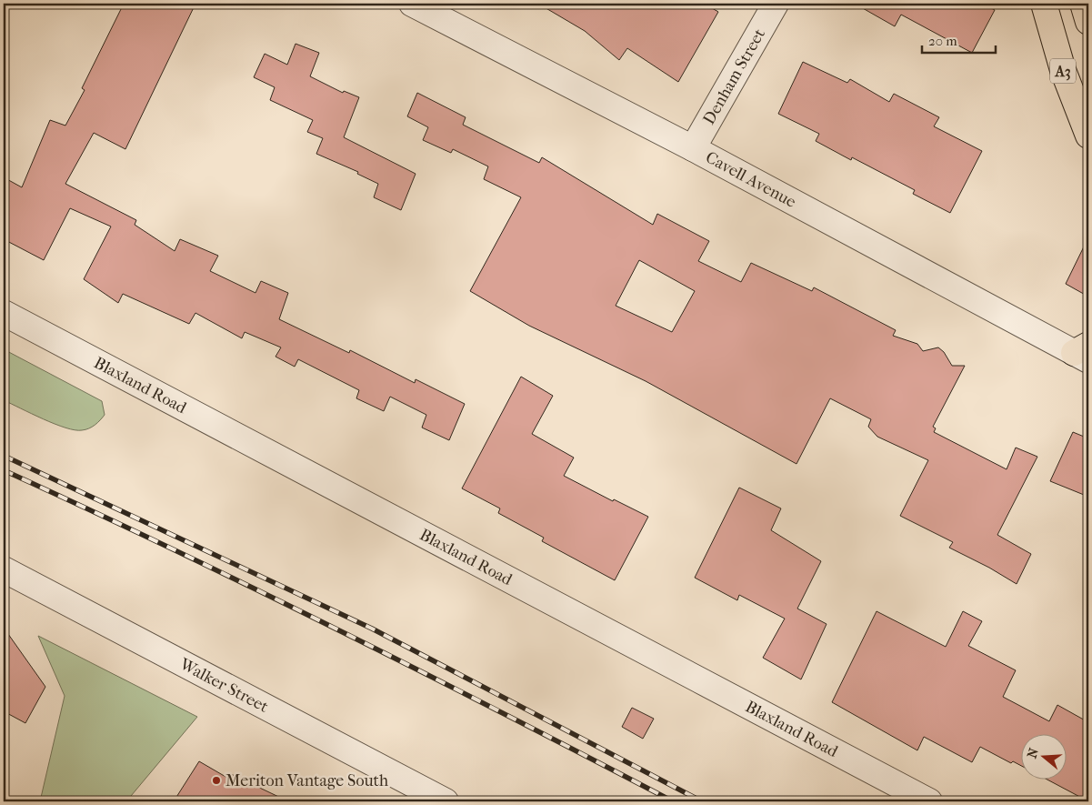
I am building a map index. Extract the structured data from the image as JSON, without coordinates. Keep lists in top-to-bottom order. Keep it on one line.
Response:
{"streets":{"highway":["A3"],"street":["Denham Street","Cavell Avenue","Blaxland Road","Walker Street"]},"crossings":[["Denham Street","Cavell Avenue"]],"places":["Meriton Vantage South"],"scale_bar":"20 m","north":"left"}
